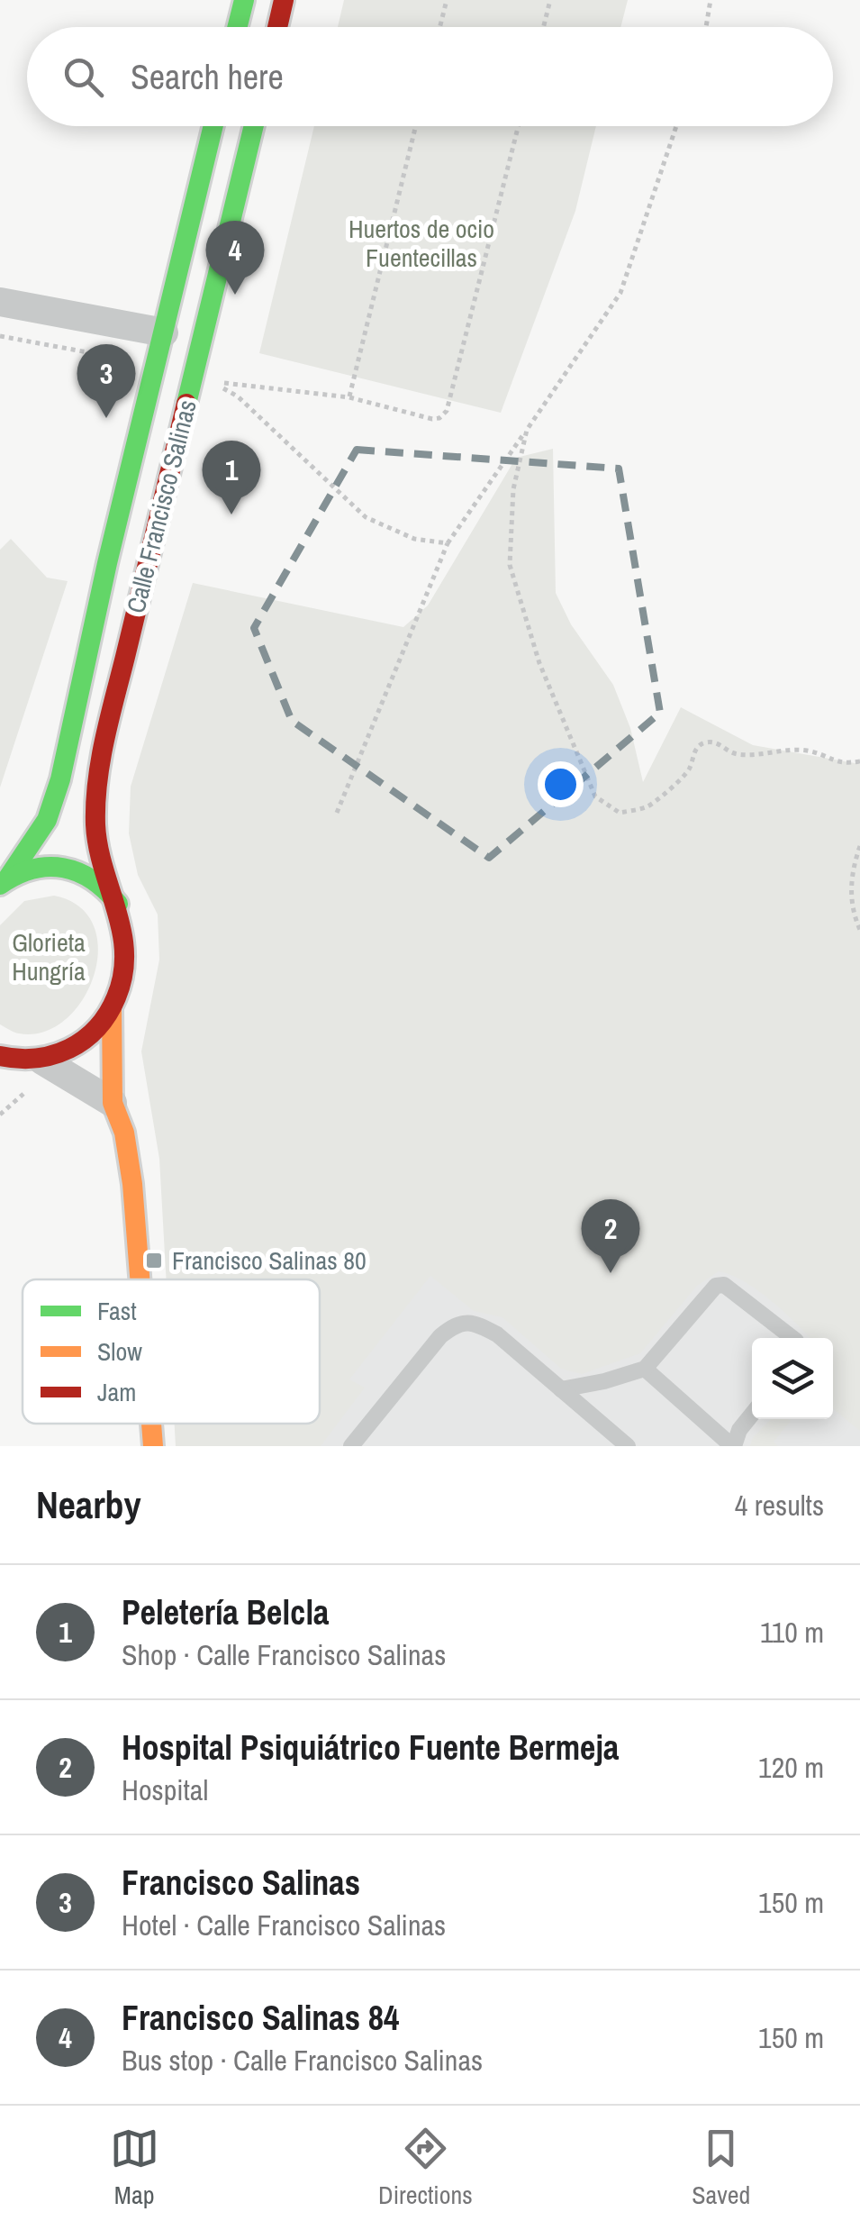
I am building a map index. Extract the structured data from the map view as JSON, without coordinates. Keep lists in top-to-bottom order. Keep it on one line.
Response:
{"streets":{"main road":["Calle Francisco Salinas"]},"parks":["Huertos de ocio Fuentecillas","Glorieta Hungría"],"places":{"transit":["Francisco Salinas 80"]},"legend":["Fast","Slow","Jam"],"page":{"search":"Search here","pins":["4","3","1","2"],"heading":["Nearby","4 results"],"list":[{"mark":"1","name":"Peletería Belcla","note":"Shop · Calle Francisco Salinas","value":"110 m"},{"mark":"2","name":"Hospital Psiquiátrico Fuente Bermeja","note":"Hospital","value":"120 m"},{"mark":"3","name":"Francisco Salinas","note":"Hotel · Calle Francisco Salinas","value":"150 m"},{"mark":"4","name":"Francisco Salinas 84","note":"Bus stop · Calle Francisco Salinas","value":"150 m"}],"nav":["Map","Directions","Saved"]}}
